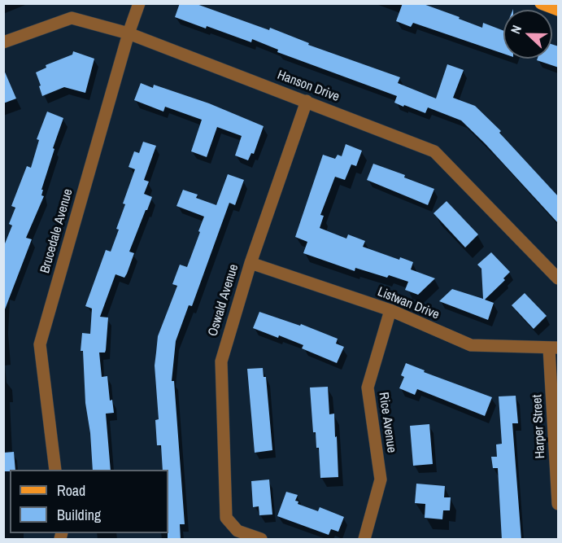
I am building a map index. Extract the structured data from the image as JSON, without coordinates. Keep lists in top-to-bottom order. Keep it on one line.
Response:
{"streets":{"street":["Hanson Drive","Brucedale Avenue","Oswald Avenue","Listwan Drive","Rice Avenue","Harper Street"]},"crossings":[["Hanson Drive","Brucedale Avenue"],["Hanson Drive","Oswald Avenue"],["Oswald Avenue","Listwan Drive"],["Listwan Drive","Rice Avenue"],["Listwan Drive","Harper Street"]],"legend":["Road","Building"],"north":"left"}
